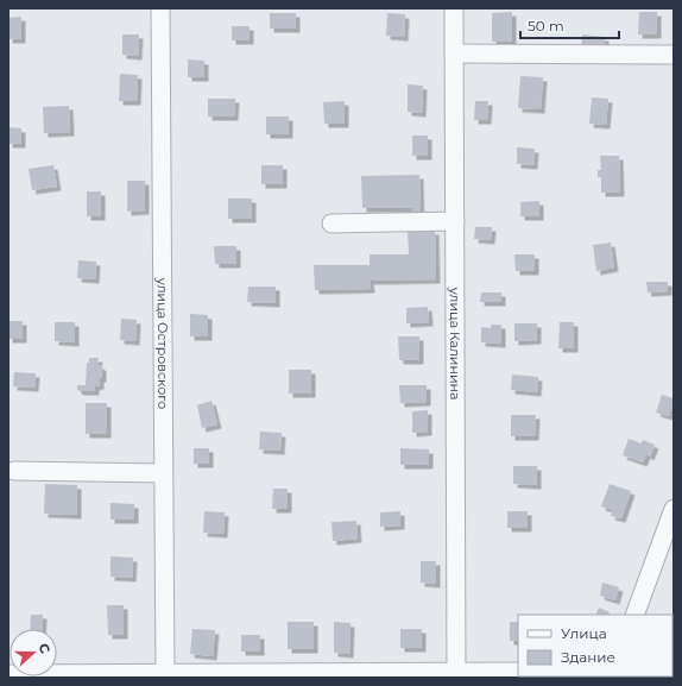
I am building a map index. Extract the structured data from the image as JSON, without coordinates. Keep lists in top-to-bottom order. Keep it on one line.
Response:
{"streets":{"street":["улица Островского","улица Калинина"]},"legend":["Улица","Здание"],"scale_bar":"50 m","north":"right"}
